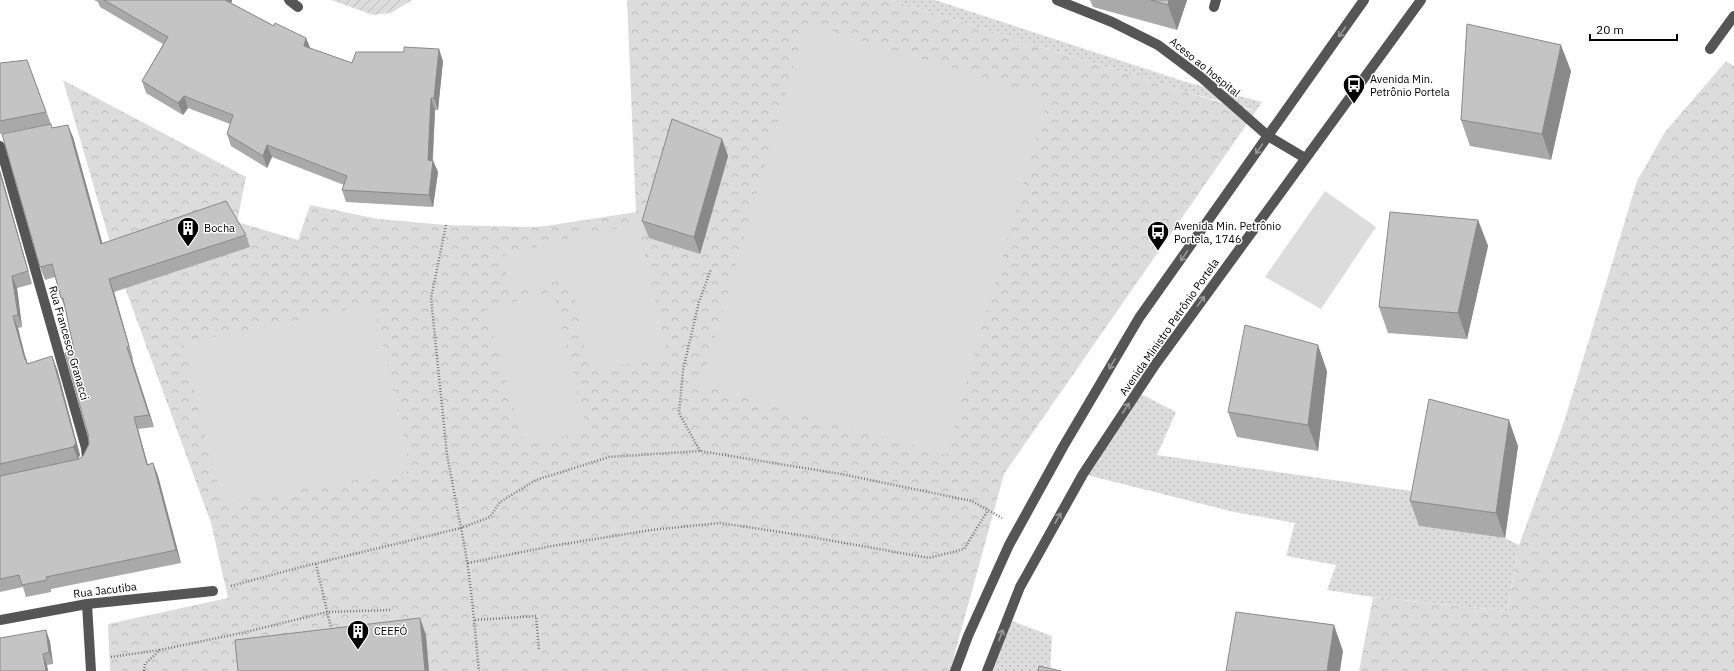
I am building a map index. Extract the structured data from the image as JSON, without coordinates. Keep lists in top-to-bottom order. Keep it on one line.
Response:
{"streets":{"street":["Aceso ao hospital","Avenida Ministro Petrônio Portela","Rua Francesco Granacci","Rua Jacutiba"]},"crossings":[["Aceso ao hospital","Avenida Ministro Petrônio Portela"]],"places":{"bus stop":["Avenida Min. Petrônio Portela","Avenida Min. Petrônio Portela, 1746"],"building":["Bocha","CEEFÓ"]},"scale_bar":"20 m"}
